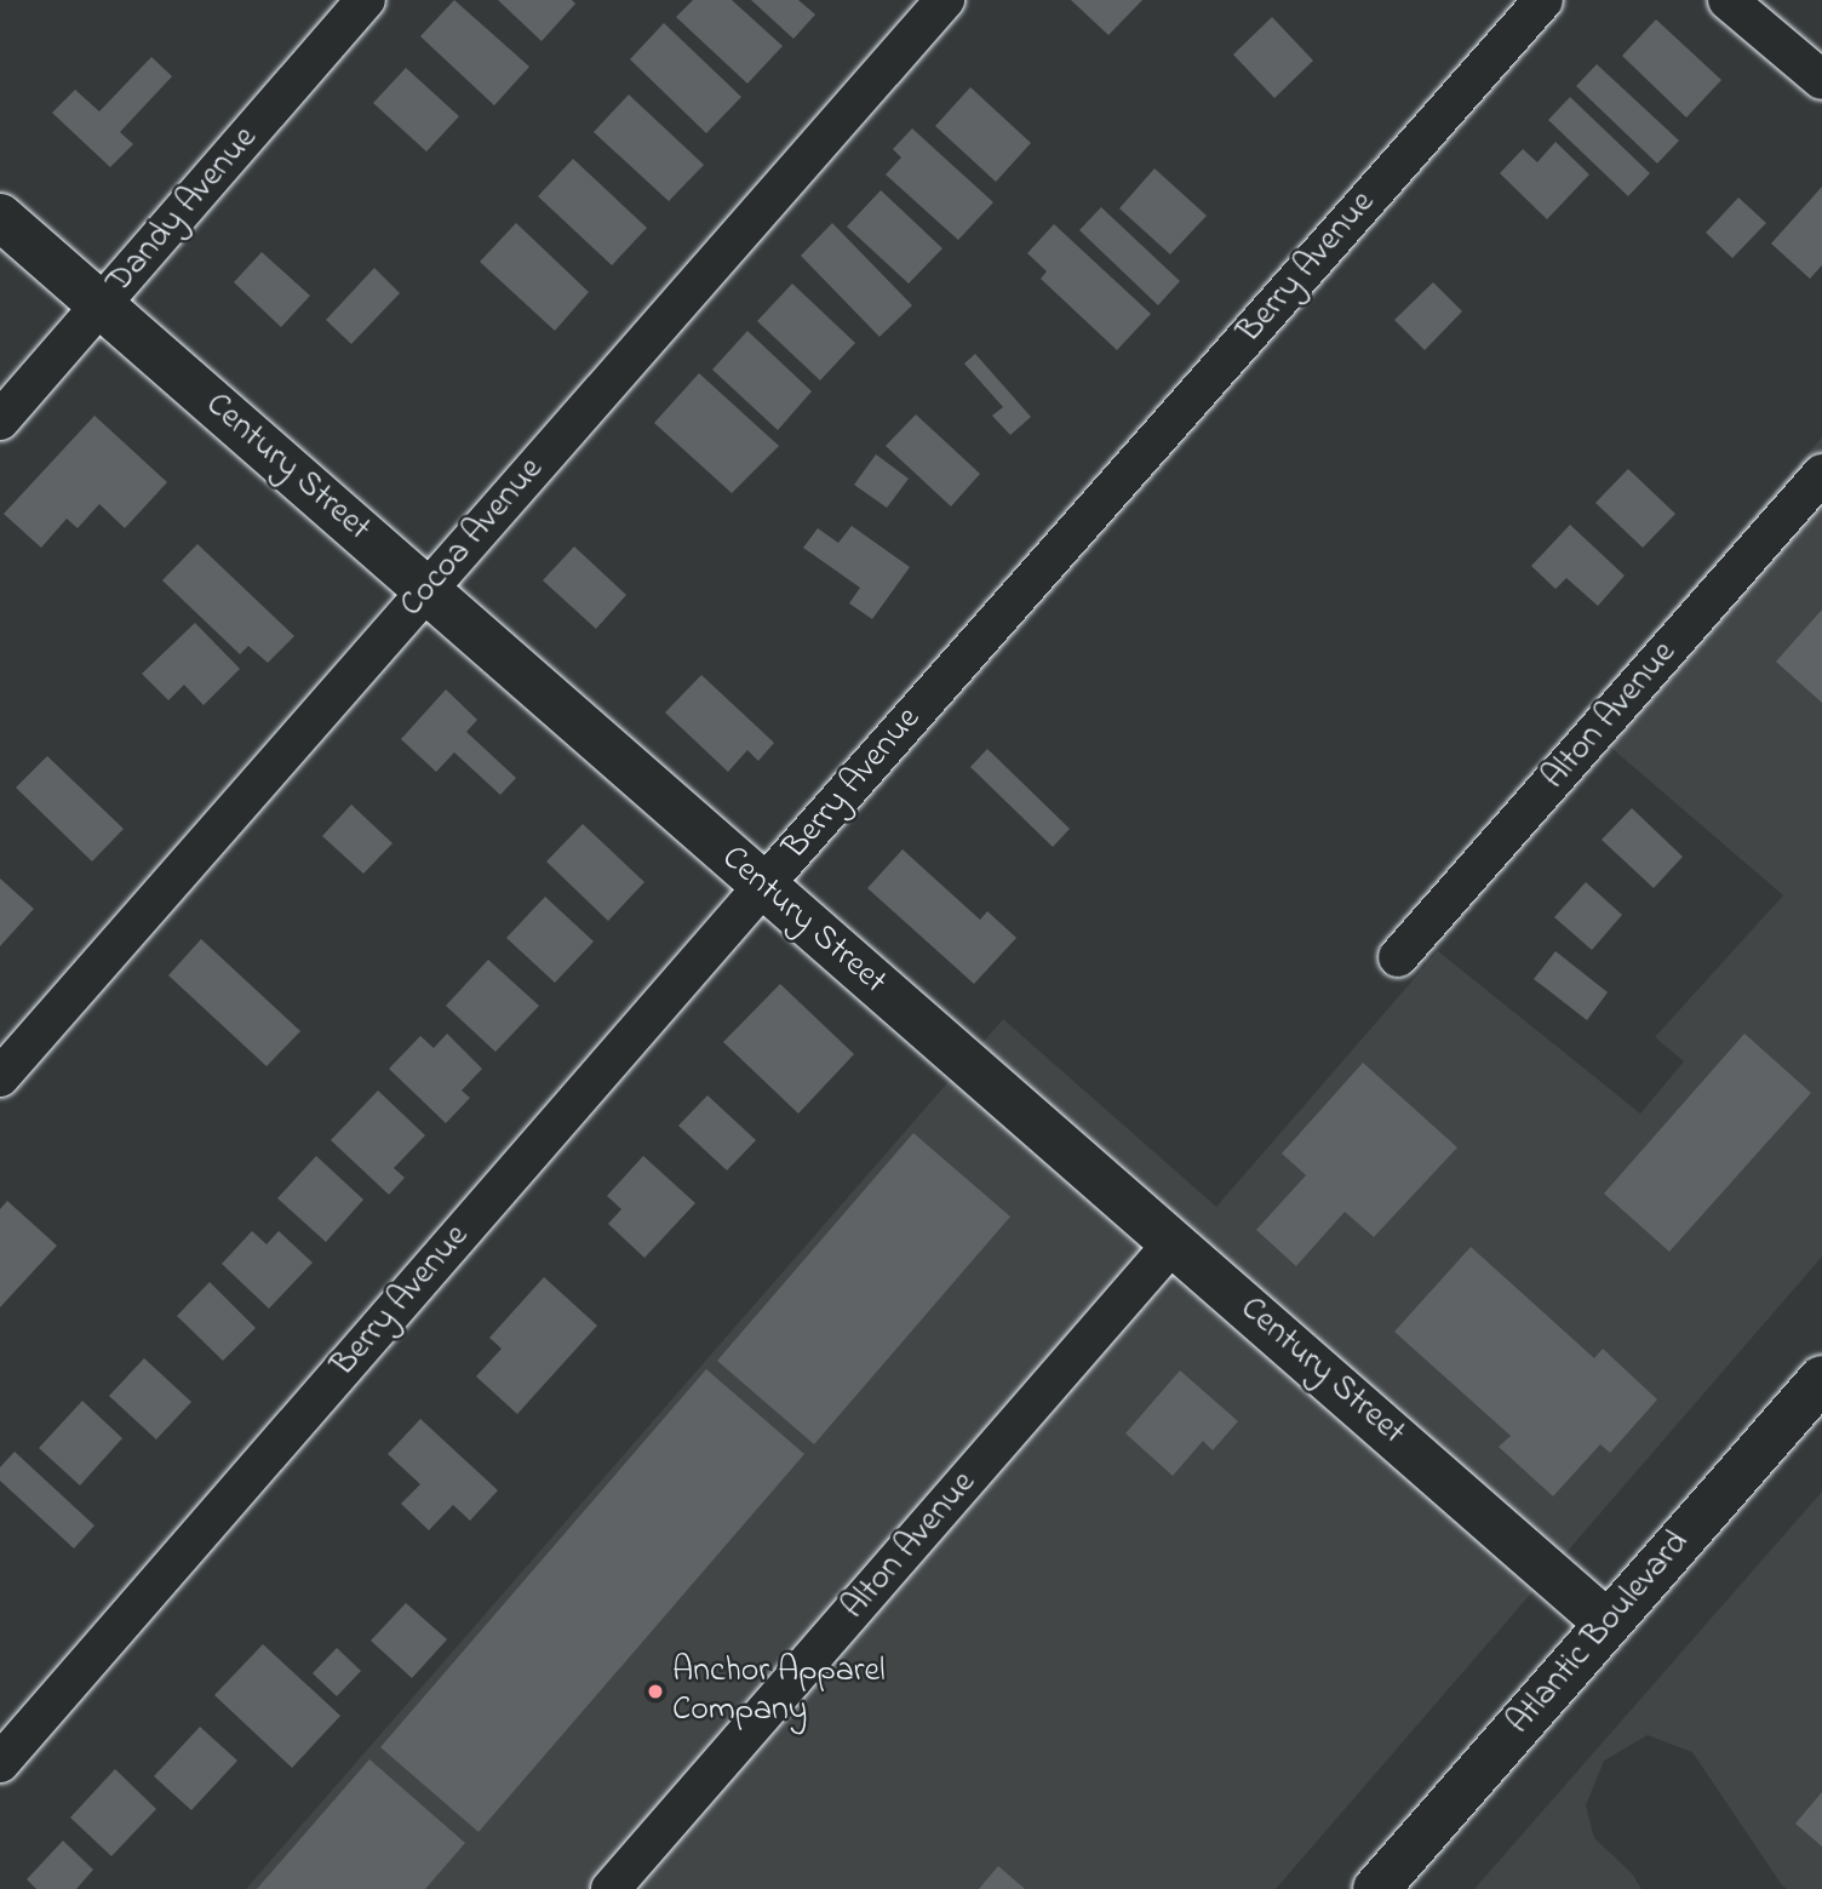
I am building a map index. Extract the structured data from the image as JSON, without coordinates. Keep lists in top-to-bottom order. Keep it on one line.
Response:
{"streets":{"street":["Dandy Avenue","Berry Avenue","Century Street","Cocoa Avenue","Alton Avenue","Atlantic Boulevard"]},"crossings":[["Dandy Avenue","Century Street"],["Berry Avenue","Century Street"],["Century Street","Cocoa Avenue"],["Century Street","Alton Avenue"],["Century Street","Atlantic Boulevard"]],"places":["Anchor Apparel Company"]}
